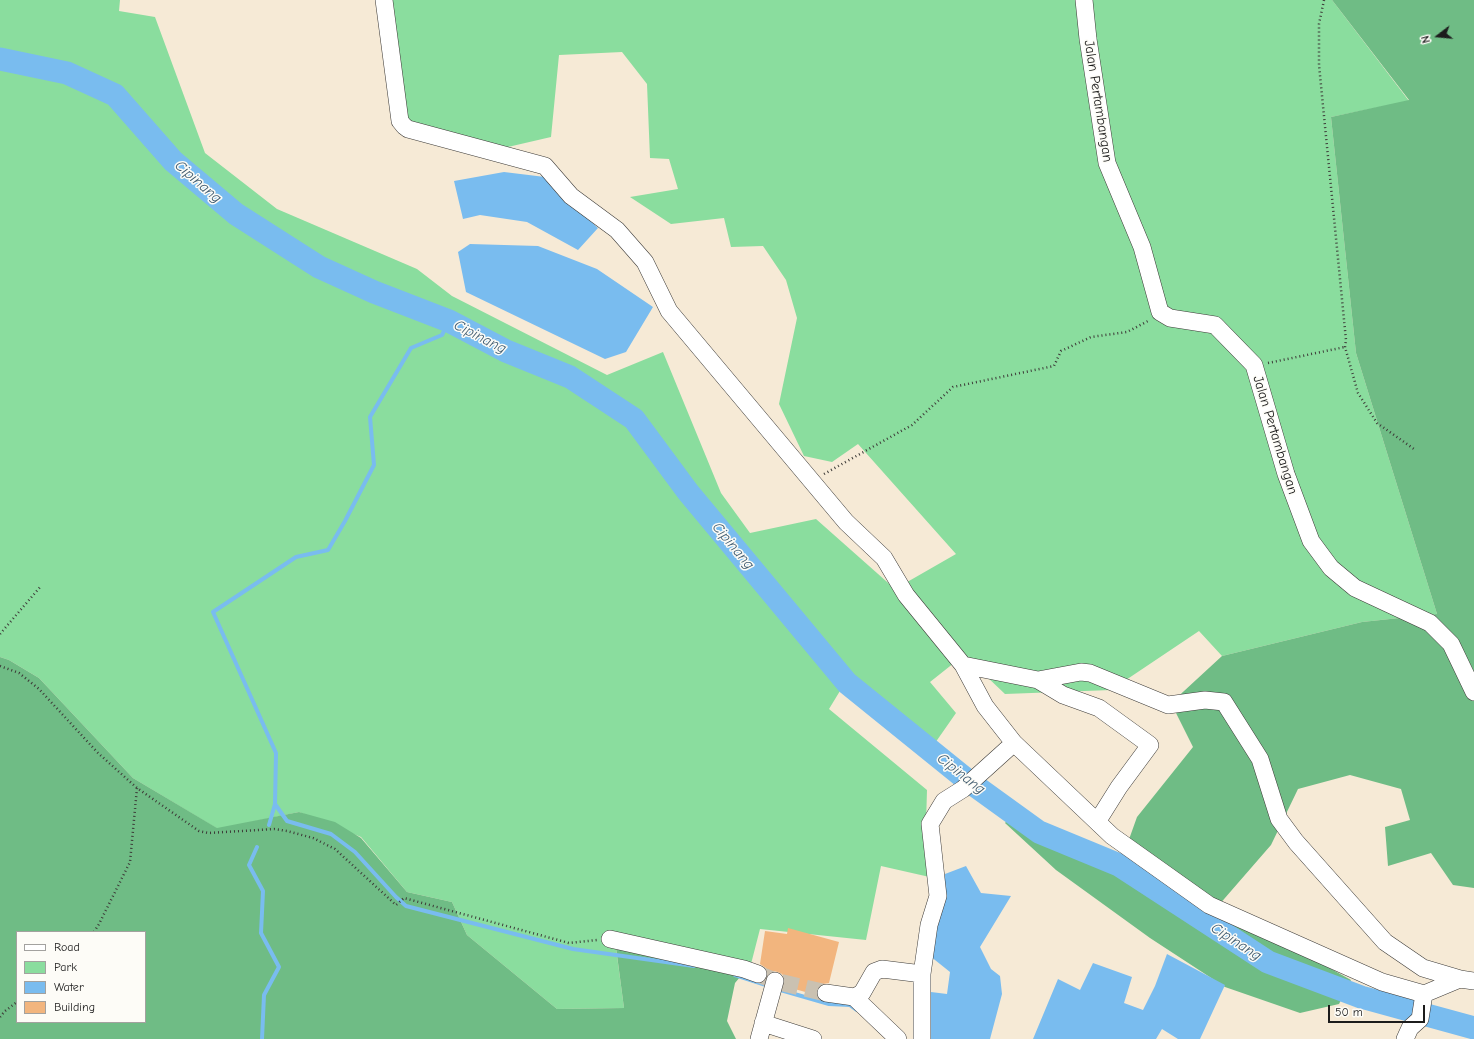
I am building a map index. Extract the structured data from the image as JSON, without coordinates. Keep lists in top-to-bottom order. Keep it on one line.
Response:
{"streets":{"street":["Jalan Pertambangan"]},"water":["Cipinang"],"legend":["Road","Park","Water","Building"],"scale_bar":"50 m","north":"left"}
